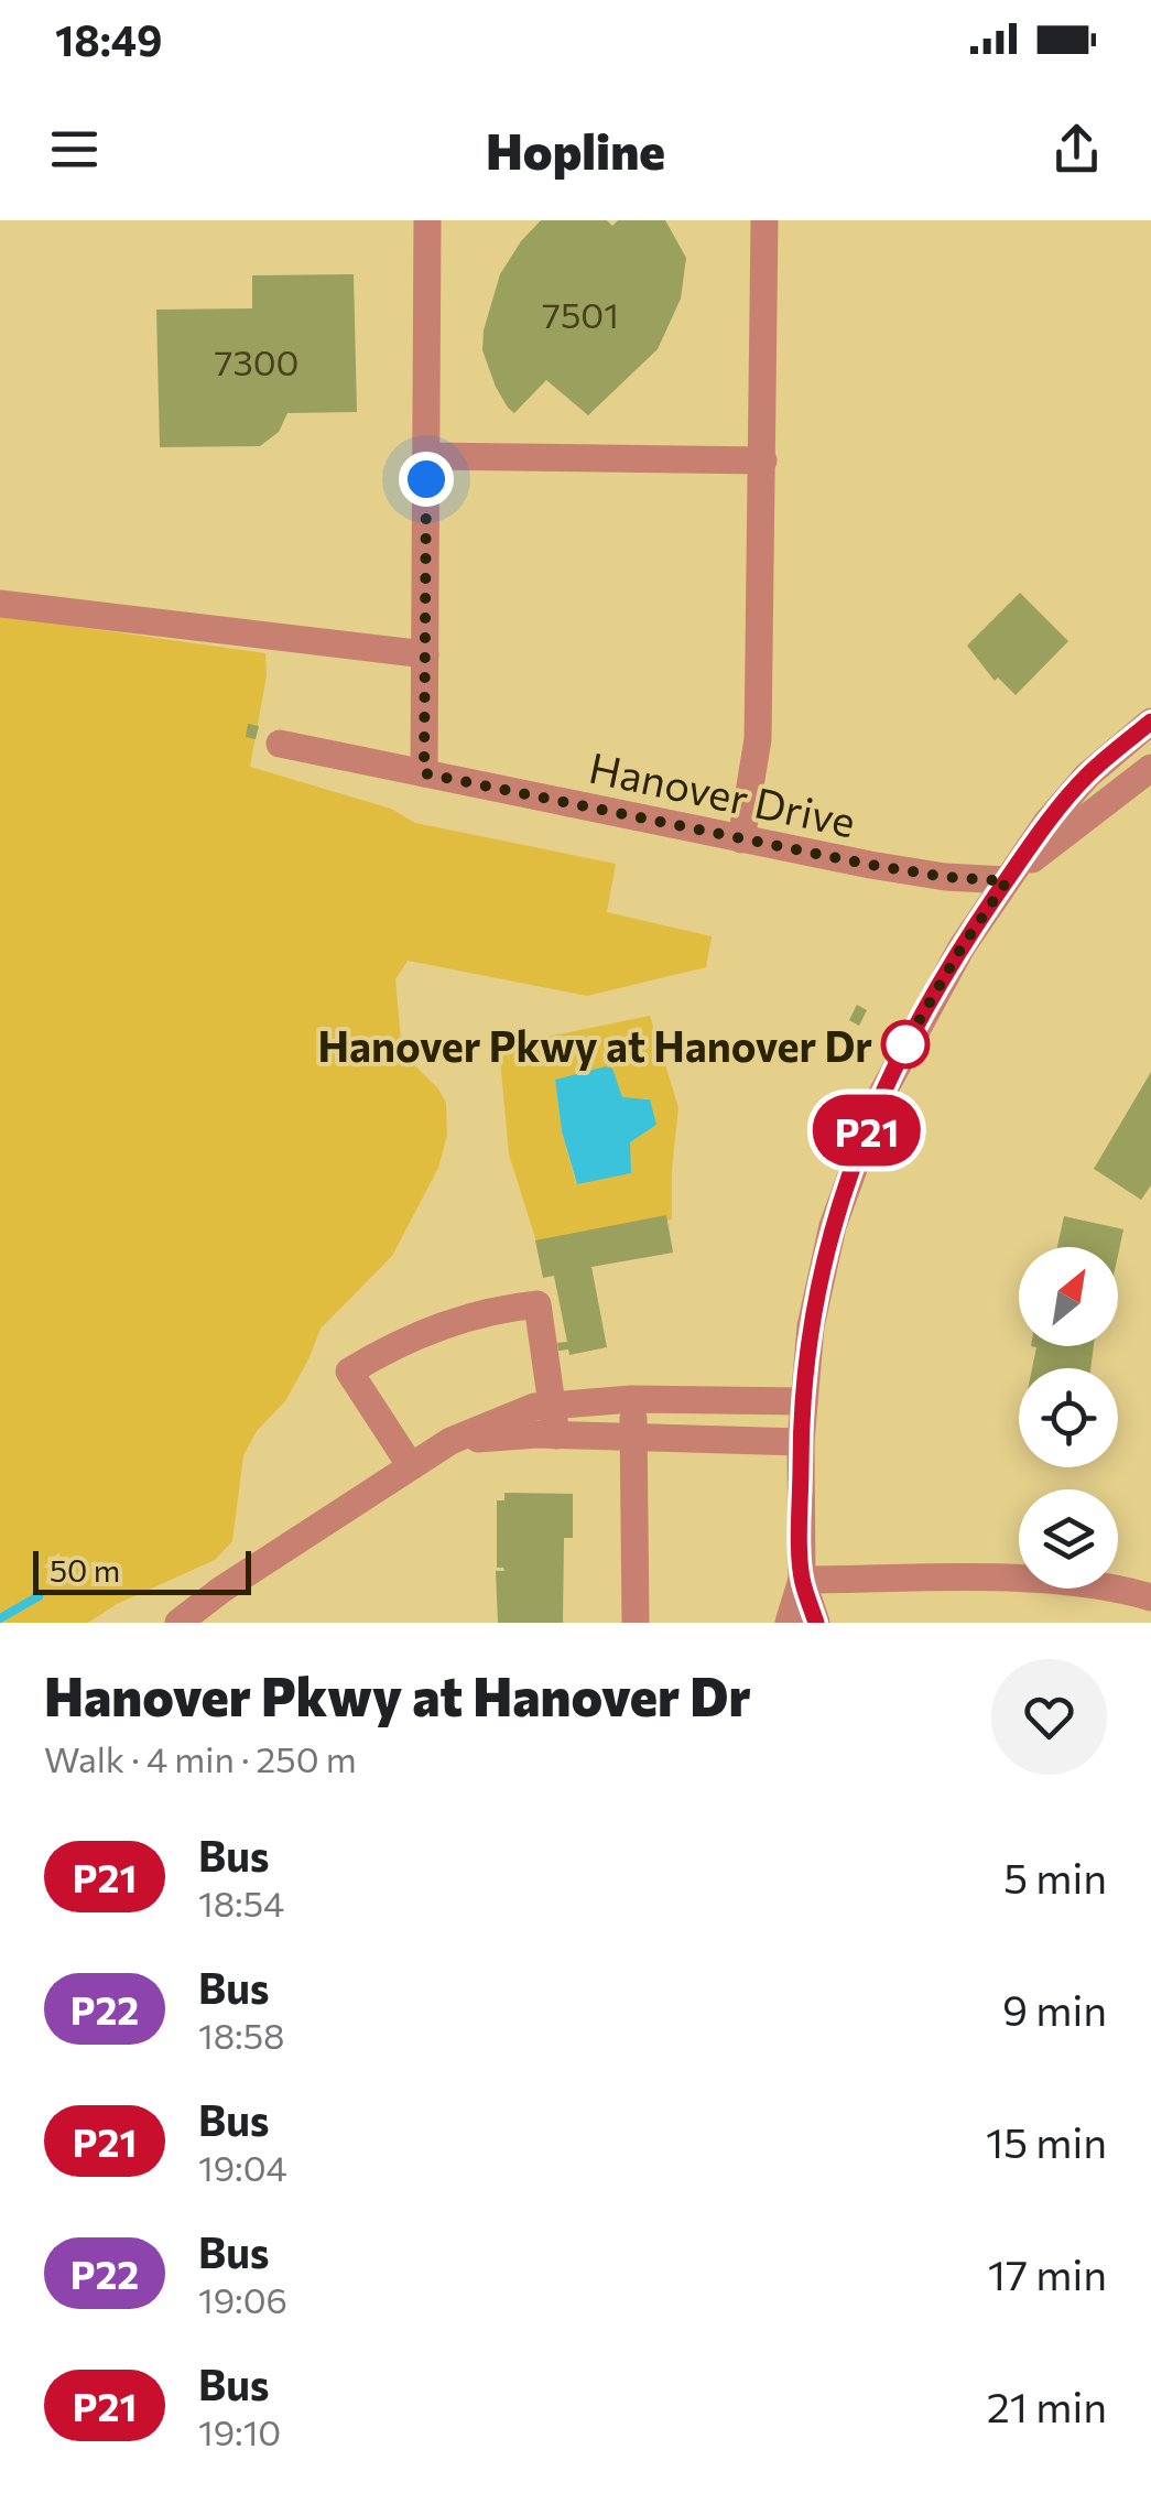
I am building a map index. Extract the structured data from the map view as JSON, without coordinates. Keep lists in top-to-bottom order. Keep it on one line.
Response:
{"streets":{"street":["Hanover Drive"]},"places":["Hanover Pkwy at Hanover Dr"],"lines":["bus line P21"],"house_numbers":["7501","7300"],"scale_bar":"50 m","north":"top right","page":{"status":"18:49","header":"Hopline","on_map":"P21","scale":"50 m","heading":["Hanover Pkwy at Hanover Dr","Walk · 4 min · 250 m"],"list":[{"mark":"P21","name":"Bus","note":"18:54","value":"5 min"},{"mark":"P22","name":"Bus","note":"18:58","value":"9 min"},{"mark":"P21","name":"Bus","note":"19:04","value":"15 min"},{"mark":"P22","name":"Bus","note":"19:06","value":"17 min"},{"mark":"P21","name":"Bus","note":"19:10","value":"21 min"}]}}
